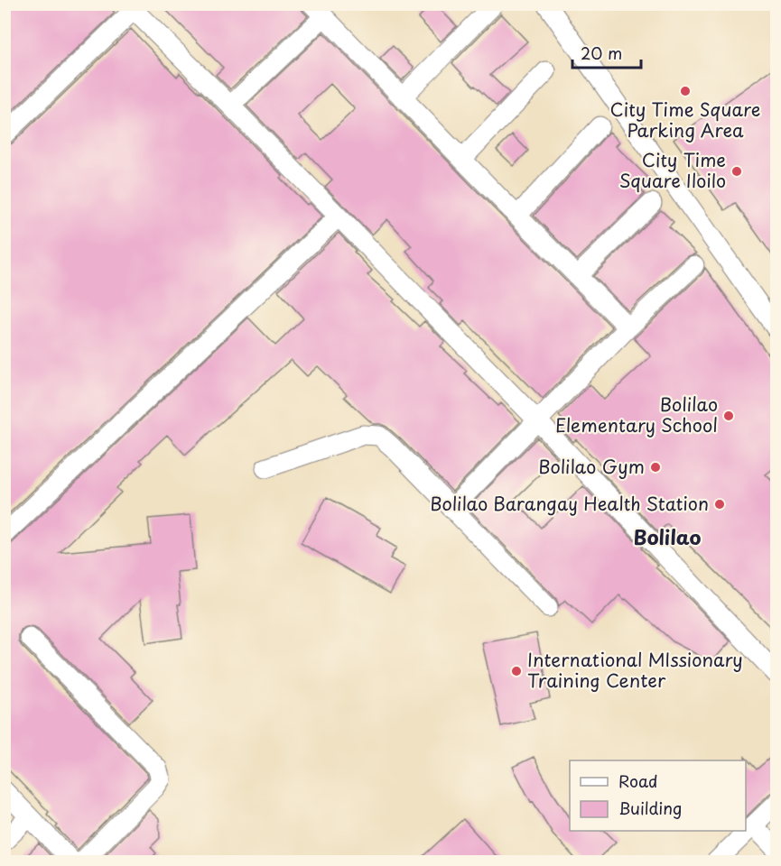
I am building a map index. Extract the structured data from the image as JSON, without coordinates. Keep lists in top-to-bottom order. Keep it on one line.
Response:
{"districts":["Bolilao"],"places":["City Time Square Parking Area","City Time Square Iloilo","Bolilao Elementary School","Bolilao Gym","Bolilao Barangay Health Station","International MIssionary Training Center"],"legend":["Road","Building"],"scale_bar":"20 m"}
